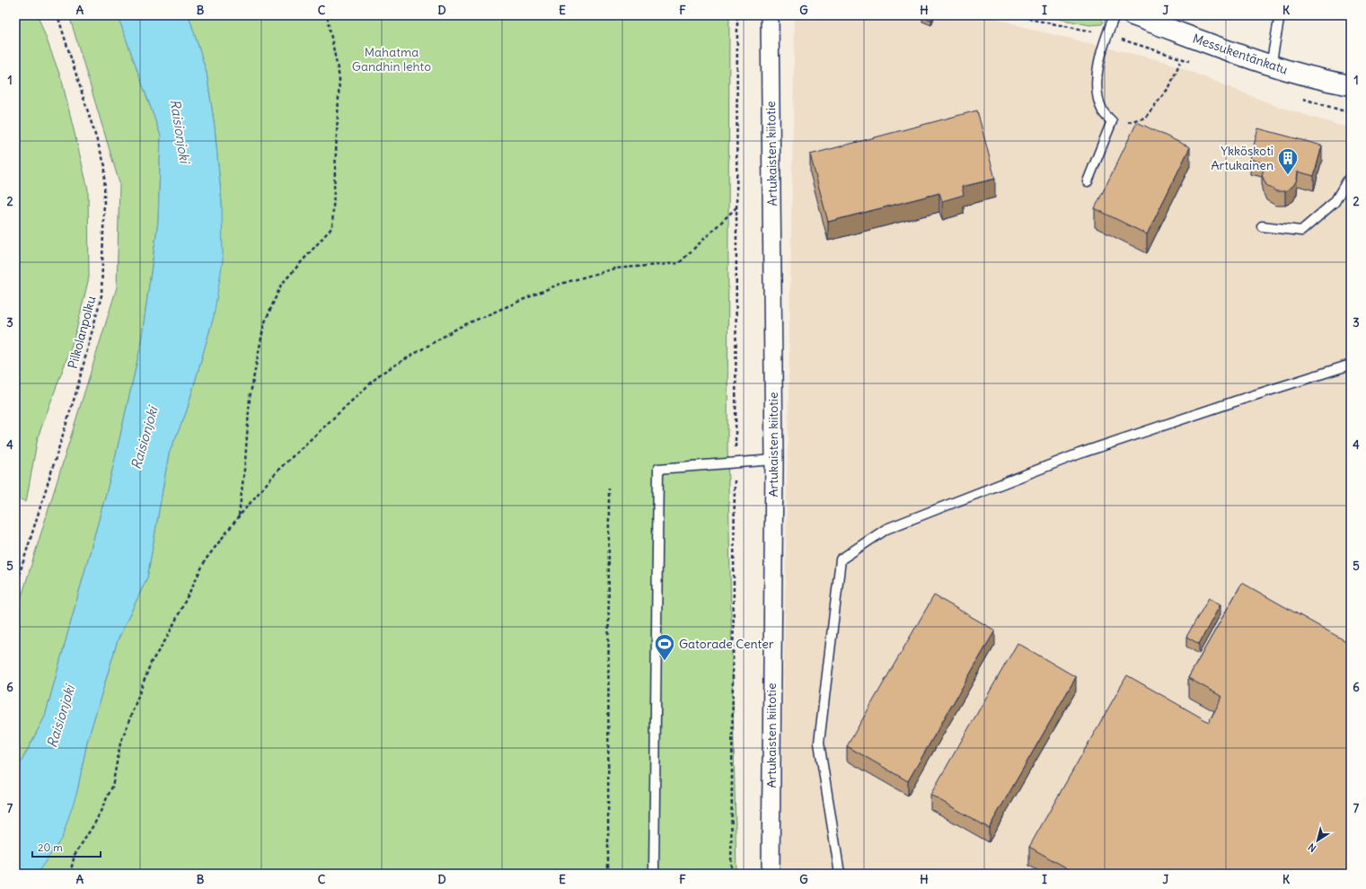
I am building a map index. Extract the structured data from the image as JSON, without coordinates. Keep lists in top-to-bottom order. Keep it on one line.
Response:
{"streets":{"street":["Messukentänkatu","Artukaisten kiitotie"],"path":["Pilkolanpolku"]},"water":["Raisionjoki"],"parks":["Mahatma Gandhin lehto"],"places":{"building":["Ykköskoti Artukainen"],"sports":["Gatorade Center"]},"scale_bar":"20 m","north":"bottom left","grid":{"columns":["A","B","C","D","E","F","G","H","I","J","K"],"rows":["1","2","3","4","5","6","7"]}}
